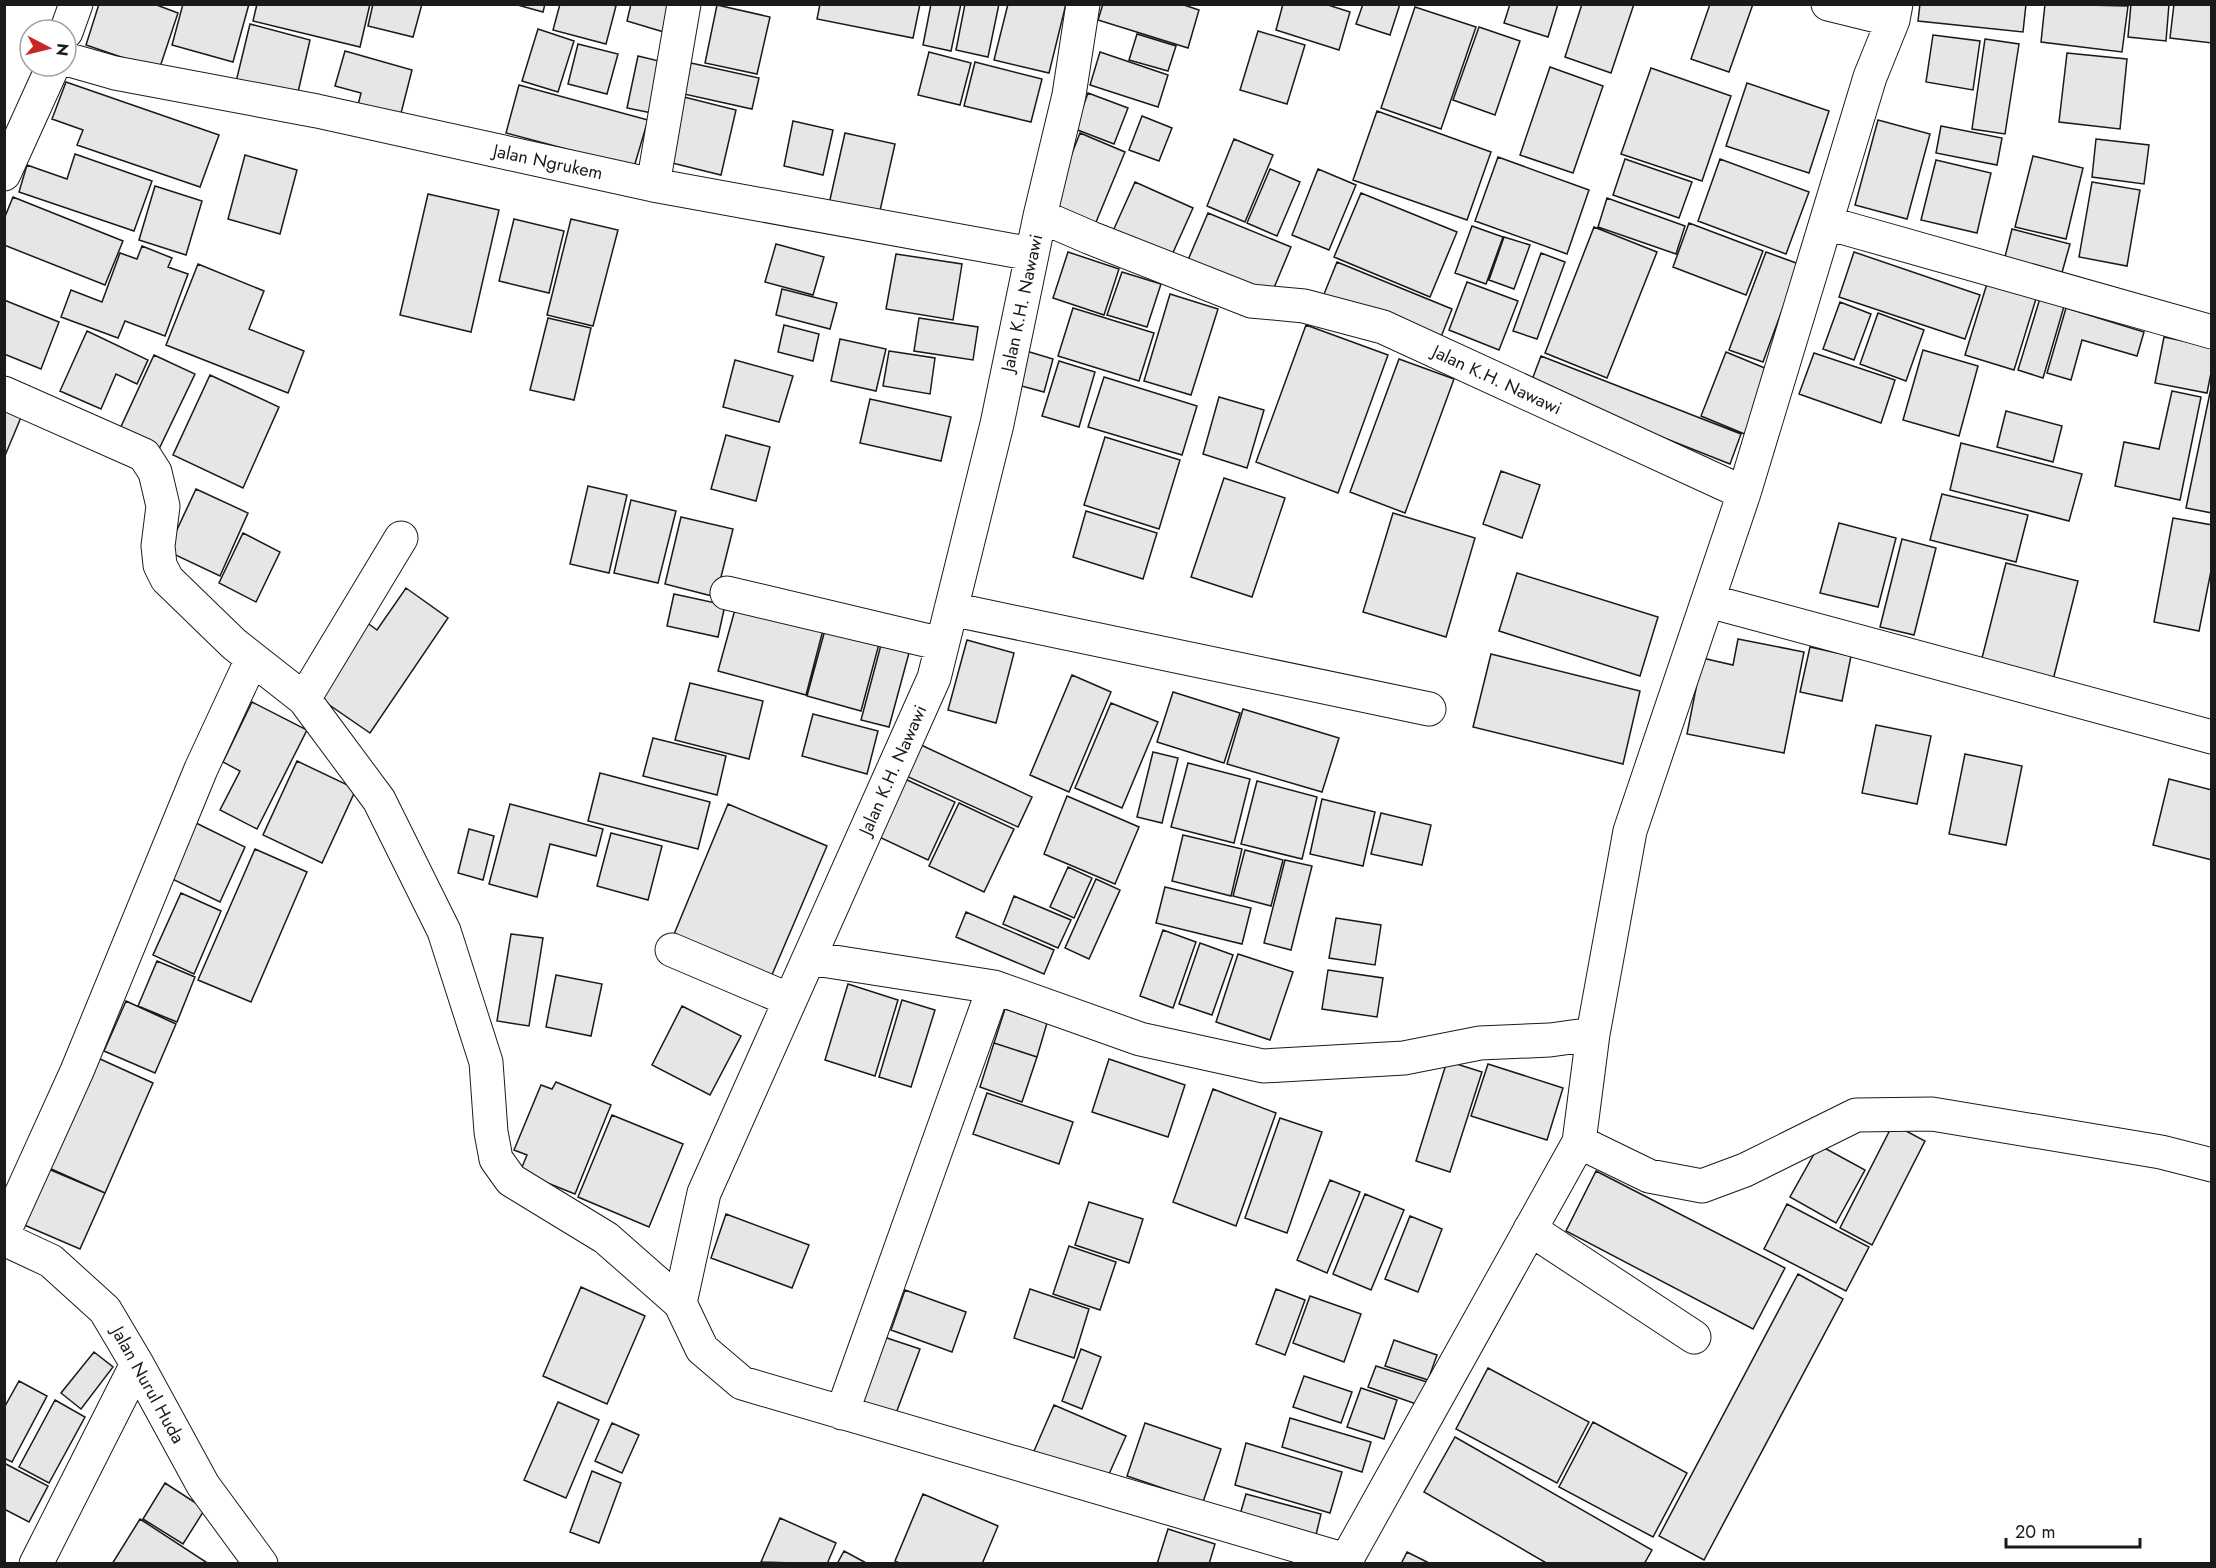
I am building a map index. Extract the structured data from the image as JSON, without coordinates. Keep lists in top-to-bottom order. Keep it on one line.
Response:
{"streets":{"street":["Jalan Ngrukem","Jalan K.H. Nawawi","Jalan Nurul Huda"]},"crossings":[["Jalan Ngrukem","Jalan K.H. Nawawi"]],"scale_bar":"20 m","north":"right"}
